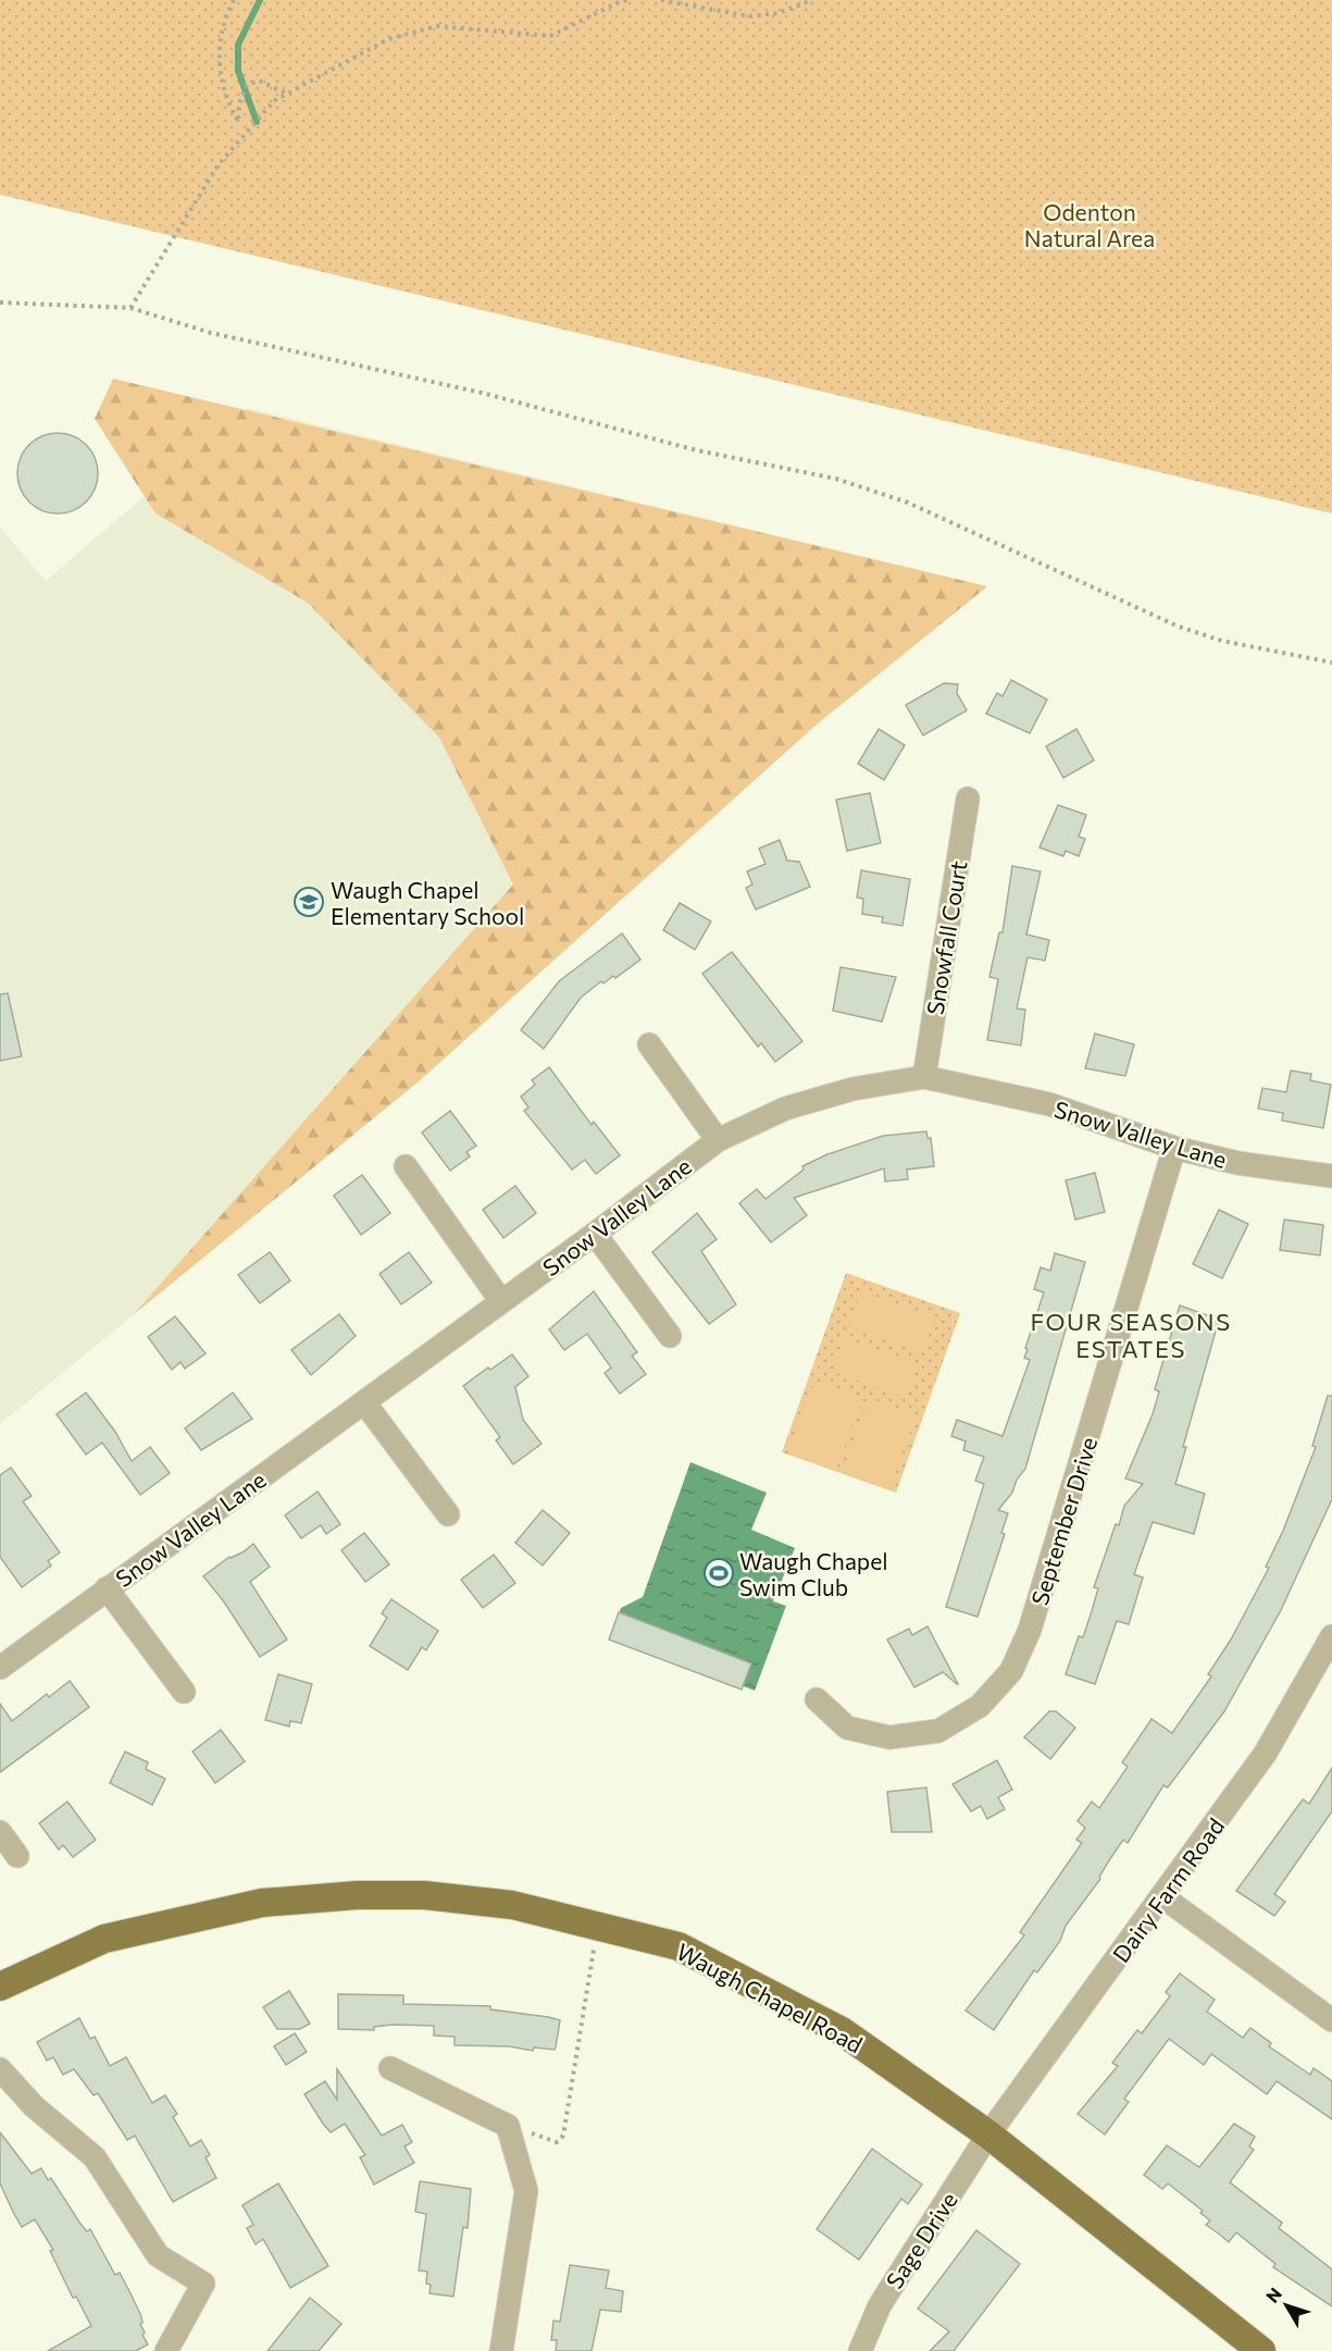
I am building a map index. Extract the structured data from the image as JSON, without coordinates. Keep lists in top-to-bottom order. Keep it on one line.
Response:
{"streets":{"main road":["Waugh Chapel Road"],"street":["Snowfall Court","Snow Valley Lane","September Drive","Dairy Farm Road","Sage Drive"]},"crossings":[["Snowfall Court","Snow Valley Lane"],["Snow Valley Lane","September Drive"],["Dairy Farm Road","Waugh Chapel Road"],["Dairy Farm Road","Sage Drive"],["Waugh Chapel Road","Sage Drive"]],"districts":["FOUR SEASONS ESTATES"],"parks":["Odenton Natural Area"],"places":{"school or university":["Waugh Chapel Elementary School"],"sports":["Waugh Chapel Swim Club"]},"north":"top left"}
